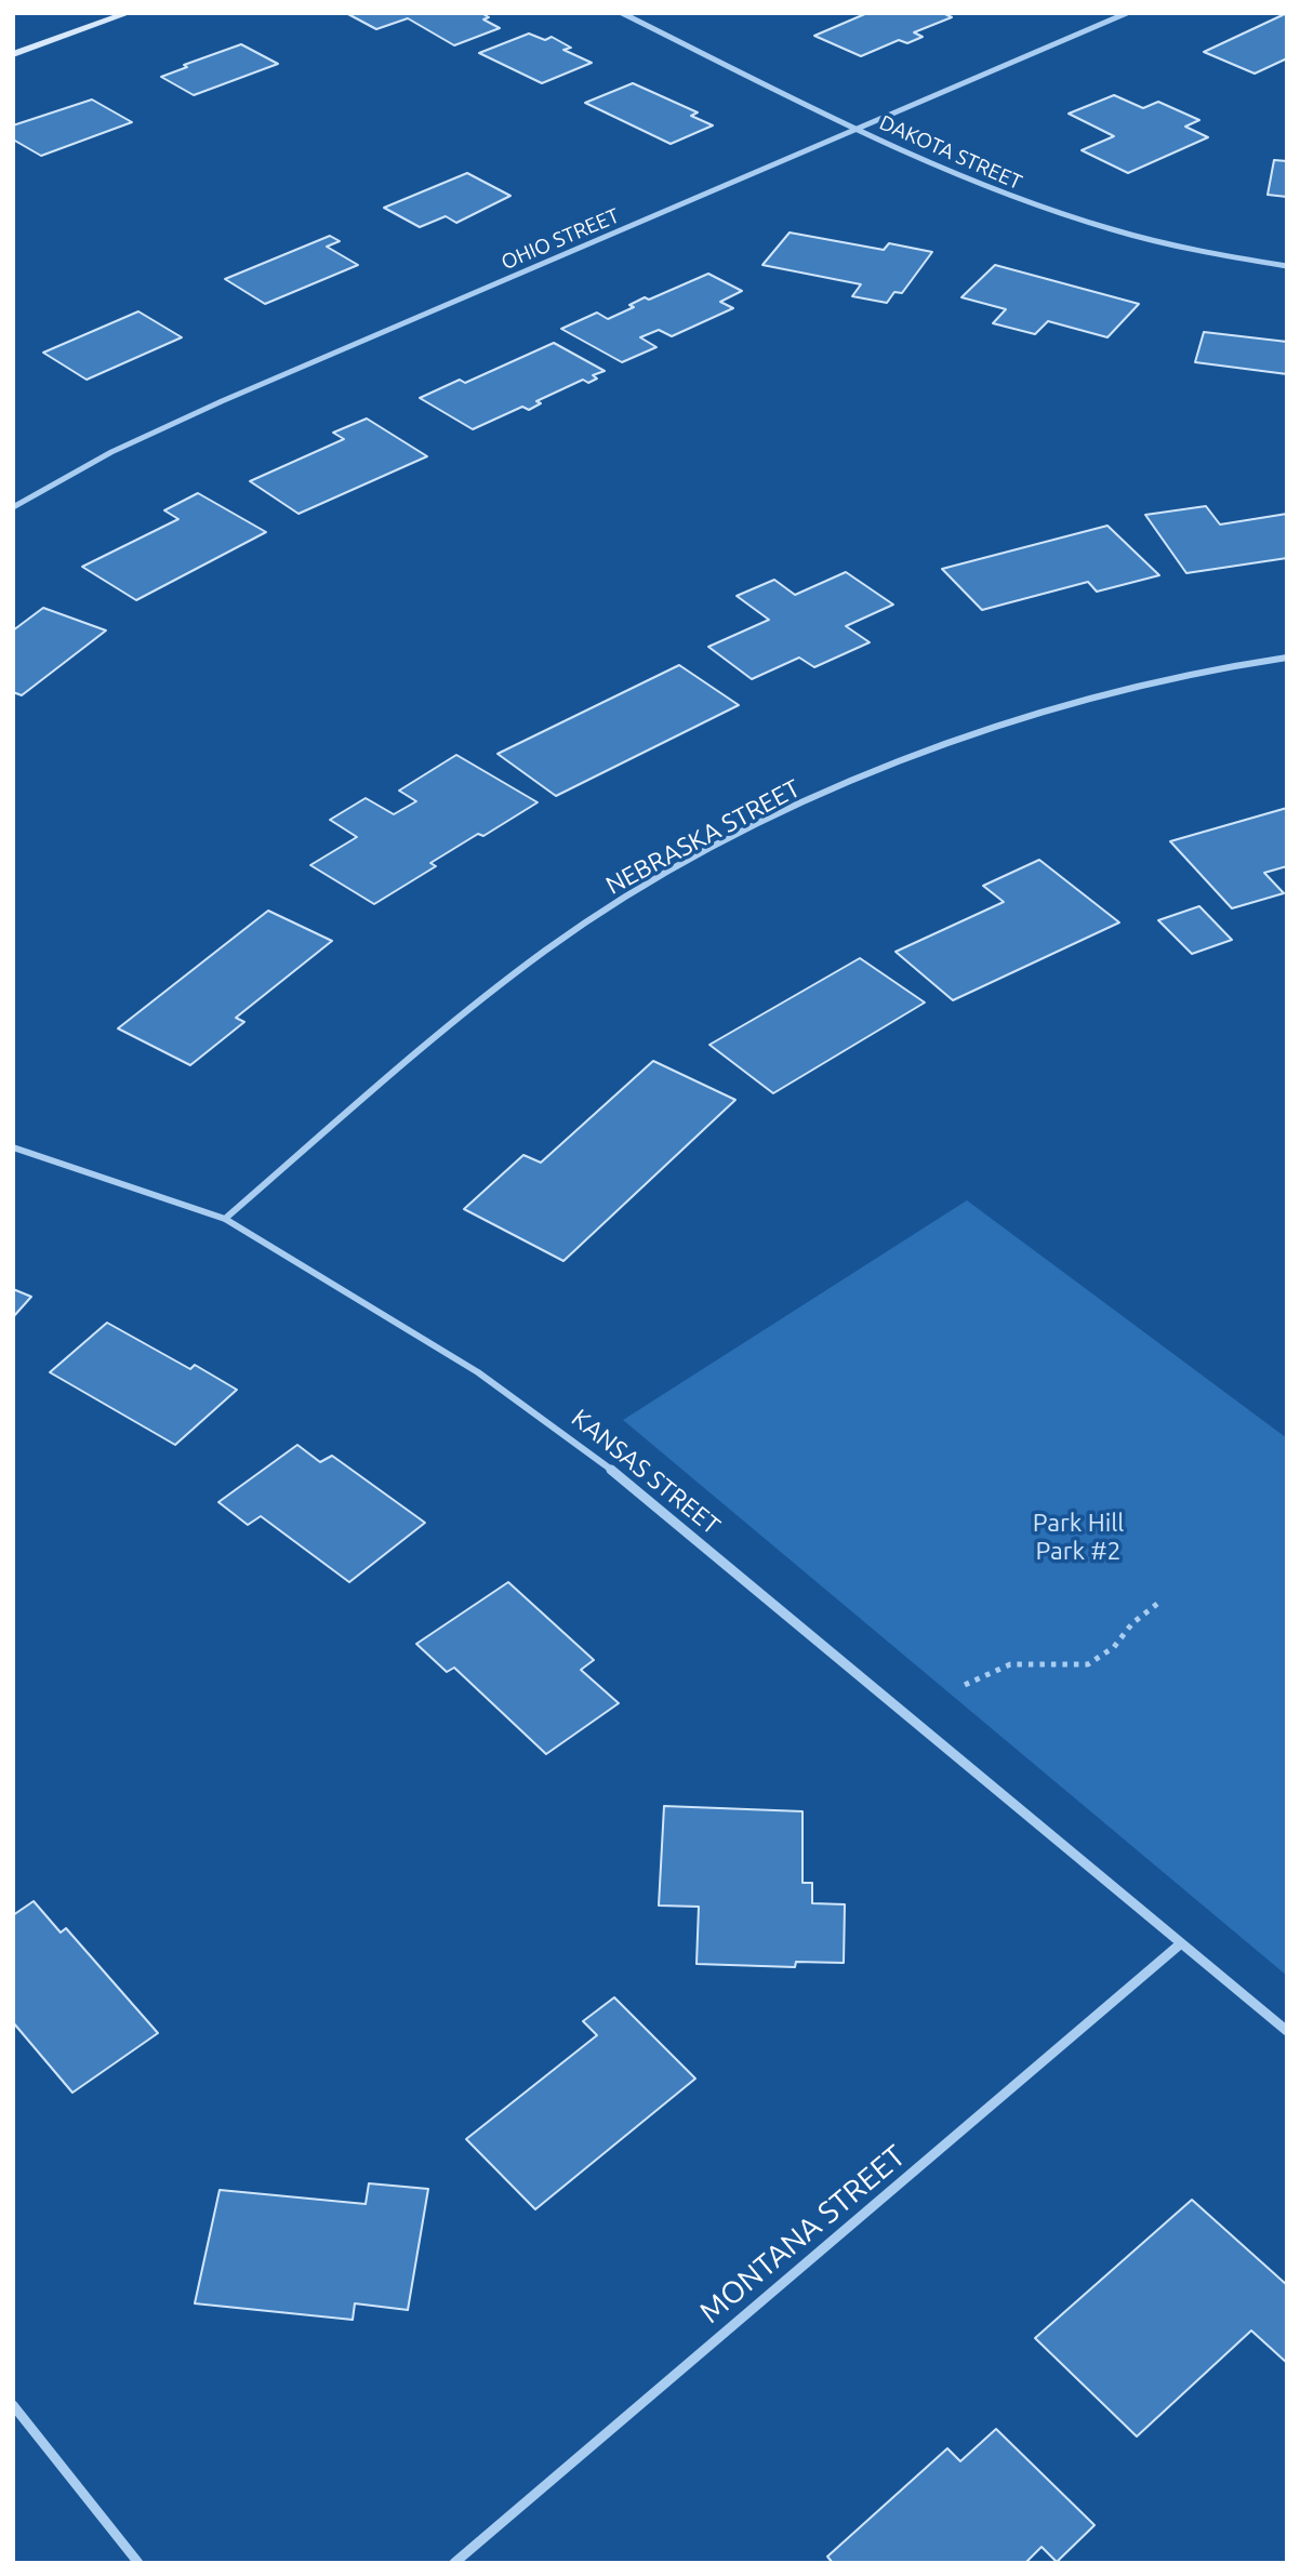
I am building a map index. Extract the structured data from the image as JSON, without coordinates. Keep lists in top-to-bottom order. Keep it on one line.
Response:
{"streets":{"street":["DAKOTA STREET","OHIO STREET","NEBRASKA STREET","KANSAS STREET","MONTANA STREET"]},"crossings":[["DAKOTA STREET","OHIO STREET"],["NEBRASKA STREET","KANSAS STREET"],["KANSAS STREET","MONTANA STREET"]],"parks":["Park Hill Park #2"]}
